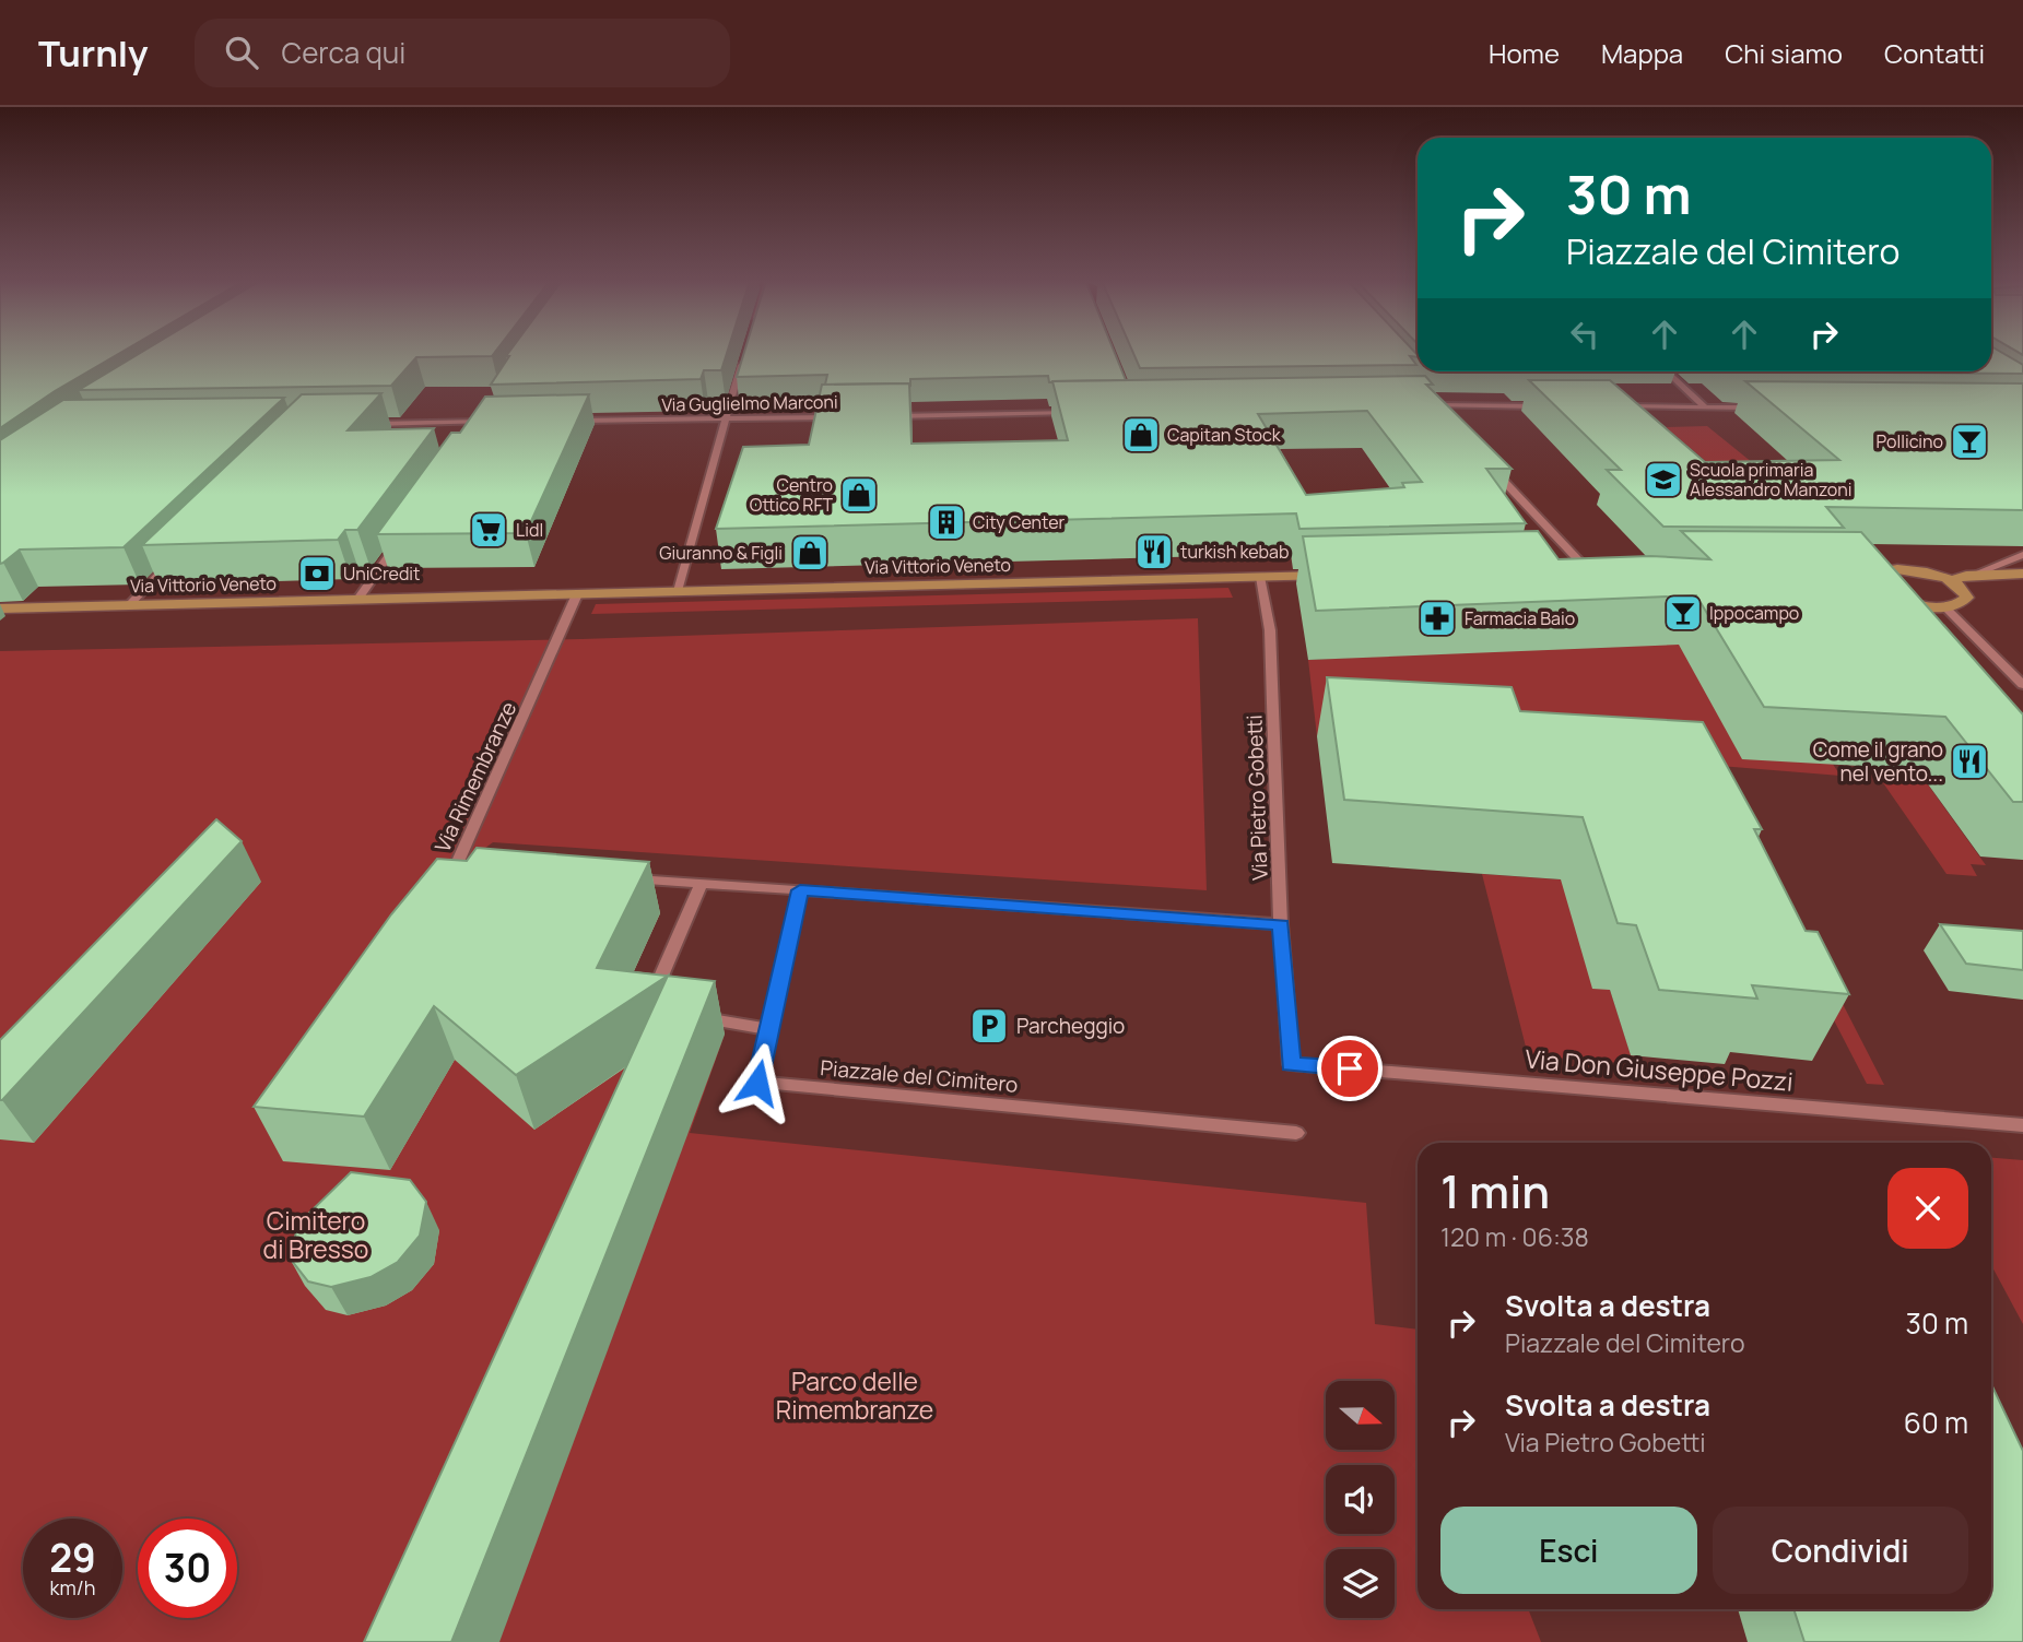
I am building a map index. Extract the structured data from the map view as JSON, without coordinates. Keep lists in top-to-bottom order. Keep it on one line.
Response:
{"streets":{"main road":["Via Vittorio Veneto"],"street":["Via Guglielmo Marconi","Via Rimembranze","Via Pietro Gobetti","Via Don Giuseppe Pozzi","Piazzale del Cimitero"]},"crossings":[["Via Vittorio Veneto","Via Rimembranze"],["Via Vittorio Veneto","Via Pietro Gobetti"],["Via Pietro Gobetti","Via Don Giuseppe Pozzi"]],"parks":["Cimitero di Bresso","Parco delle Rimembranze"],"places":{"shop":["Capitan Stock","Centro Ottico RFT","Giuranno & Figli"],"bar":["Pollicino","Ippocampo"],"school or university":["Scuola primaria Alessandro Manzoni"],"building":["City Center"],"supermarket":["Lidl"],"restaurant":["turkish kebab","Come il grano nel vento..."],"bank":["UniCredit"],"pharmacy":["Farmacia Baio"],"parking":["Parcheggio"]},"north":"right","page":{"header":"Turnly","search":"Cerca qui","nav":["Home","Mappa","Chi siamo","Contatti"],"turn":["30 m","Piazzale del Cimitero"],"heading":["1 min","120 m · 06:38"],"list":[{"name":"Svolta a destra","note":"Piazzale del Cimitero","value":"30 m"},{"name":"Svolta a destra","note":"Via Pietro Gobetti","value":"60 m"}],"buttons":["Esci","Condividi"],"speed":"29 km/h","limit":"30"}}
